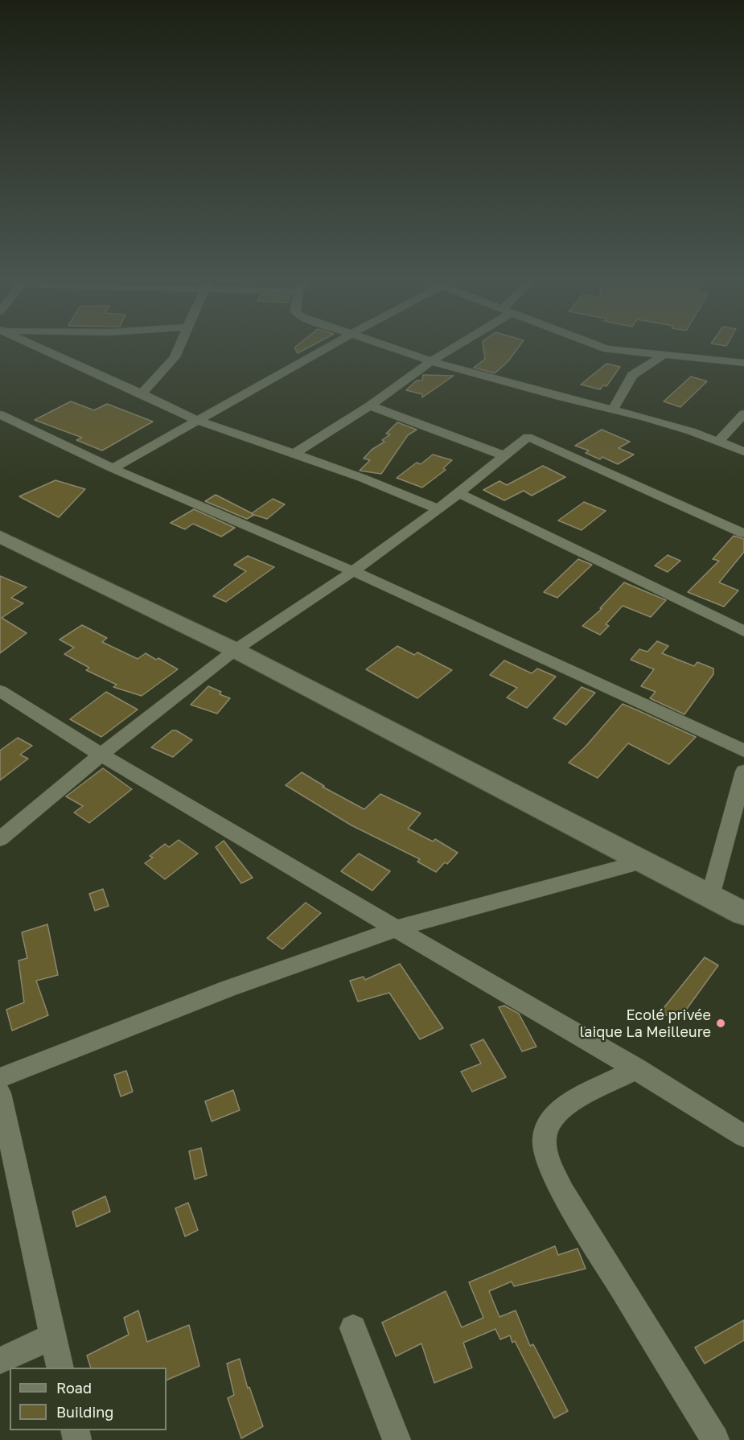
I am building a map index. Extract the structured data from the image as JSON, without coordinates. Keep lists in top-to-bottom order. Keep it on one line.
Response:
{"places":["Ecolé privée laique La Meilleure"],"legend":["Road","Building"]}
